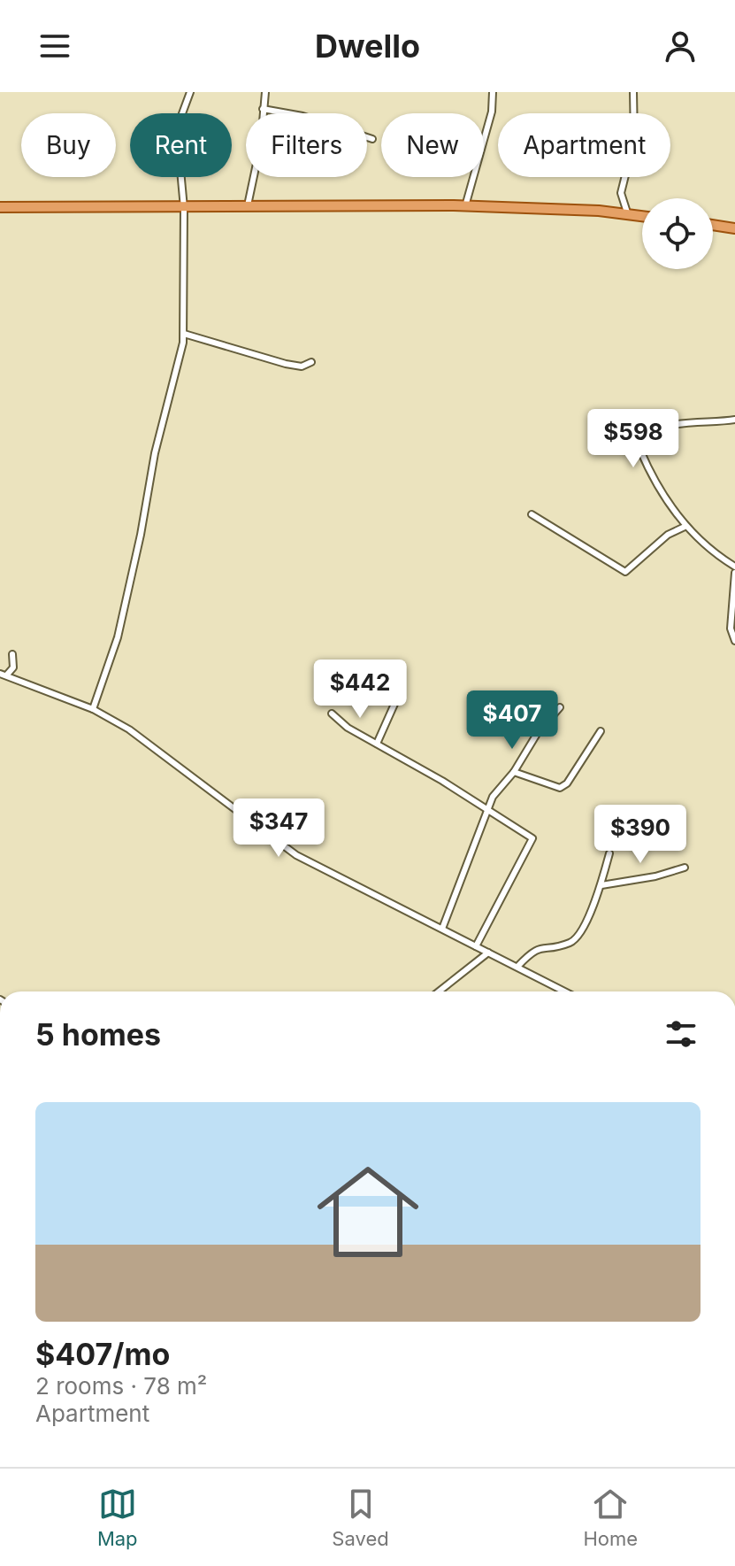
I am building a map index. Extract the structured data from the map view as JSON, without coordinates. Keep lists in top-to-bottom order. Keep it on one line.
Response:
{"page":{"header":"Dwello","chip":["Buy","Rent","Filters","New","Apartment"],"price":["$598","$442","$407","$347","$390"],"heading":"5 homes","list":[{"name":"$407/mo","note":"2 rooms · 78 m² · Apartment"}],"tabs":["Map","Saved","Home"]}}
